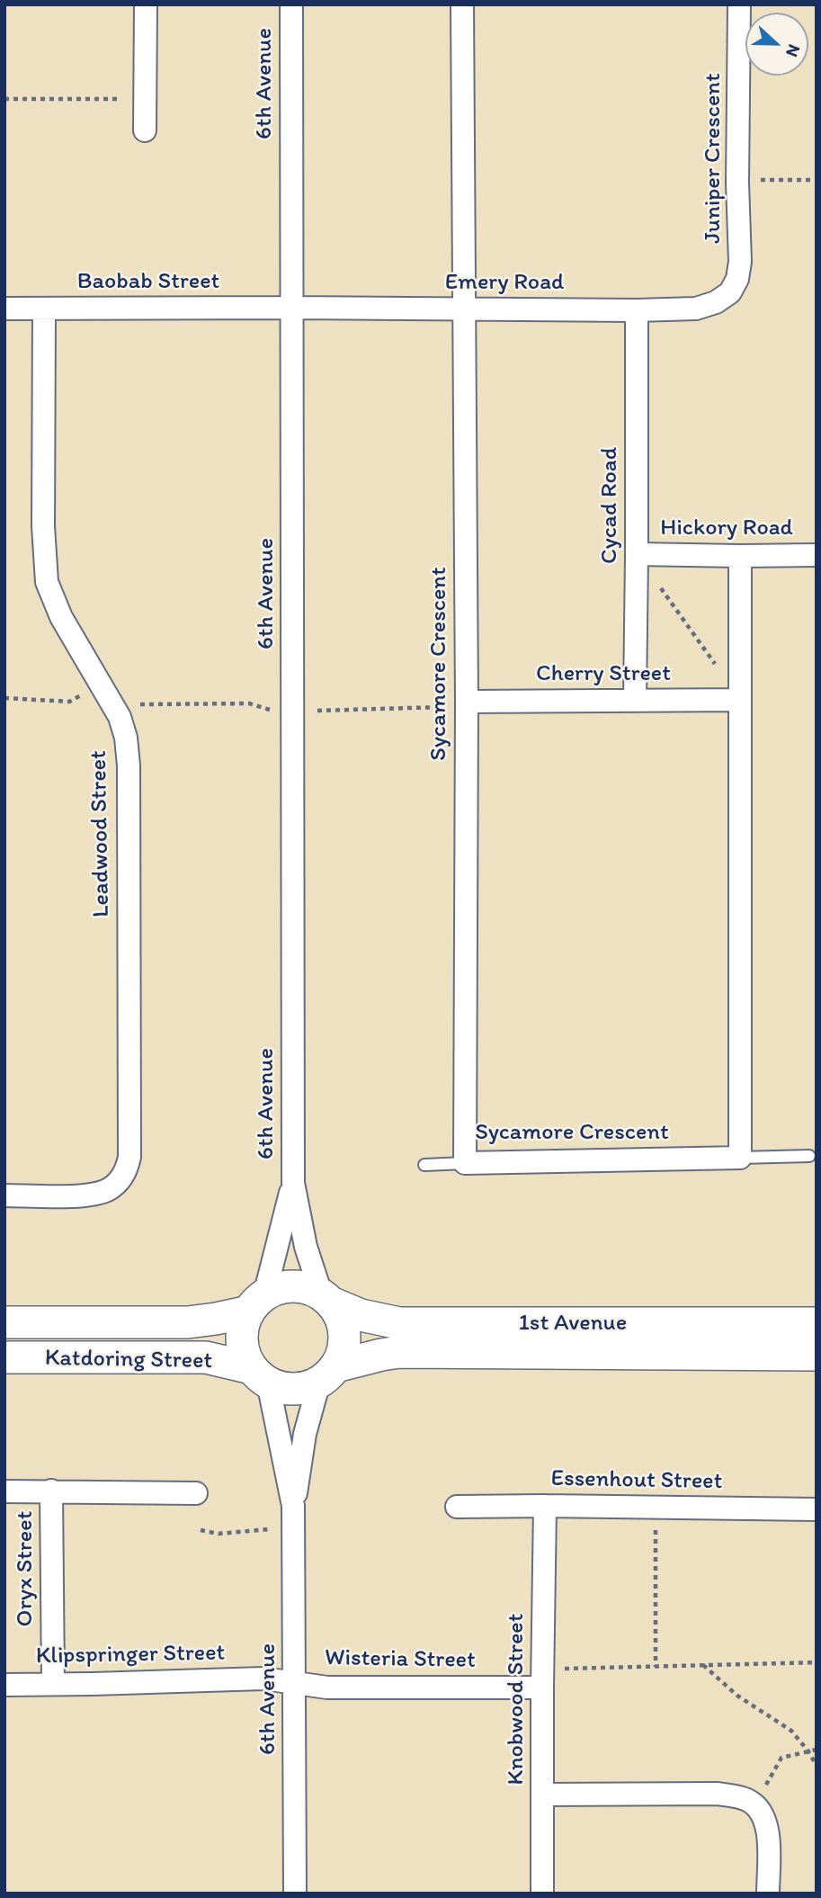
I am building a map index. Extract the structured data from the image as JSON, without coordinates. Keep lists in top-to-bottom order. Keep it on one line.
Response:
{"streets":{"street":["6th Avenue","Juniper Crescent","Baobab Street","Emery Road","Cycad Road","Hickory Road","Sycamore Crescent","Cherry Street","Leadwood Street","1st Avenue","Katdoring Street","Essenhout Street","Oryx Street","Klipspringer Street","Wisteria Street","Knobwood Street"]},"crossings":[["6th Avenue","Baobab Street"],["6th Avenue","Emery Road"],["6th Avenue","1st Avenue"],["6th Avenue","Katdoring Street"],["6th Avenue","Klipspringer Street"],["6th Avenue","Wisteria Street"],["Juniper Crescent","Emery Road"],["Baobab Street","Emery Road"],["Baobab Street","Leadwood Street"],["Emery Road","Cycad Road"],["Emery Road","Sycamore Crescent"],["Cycad Road","Hickory Road"],["Cycad Road","Cherry Street"],["Sycamore Crescent","Cherry Street"],["1st Avenue","Katdoring Street"],["Essenhout Street","Knobwood Street"],["Oryx Street","Klipspringer Street"],["Klipspringer Street","Wisteria Street"],["Wisteria Street","Knobwood Street"]],"north":"right"}
